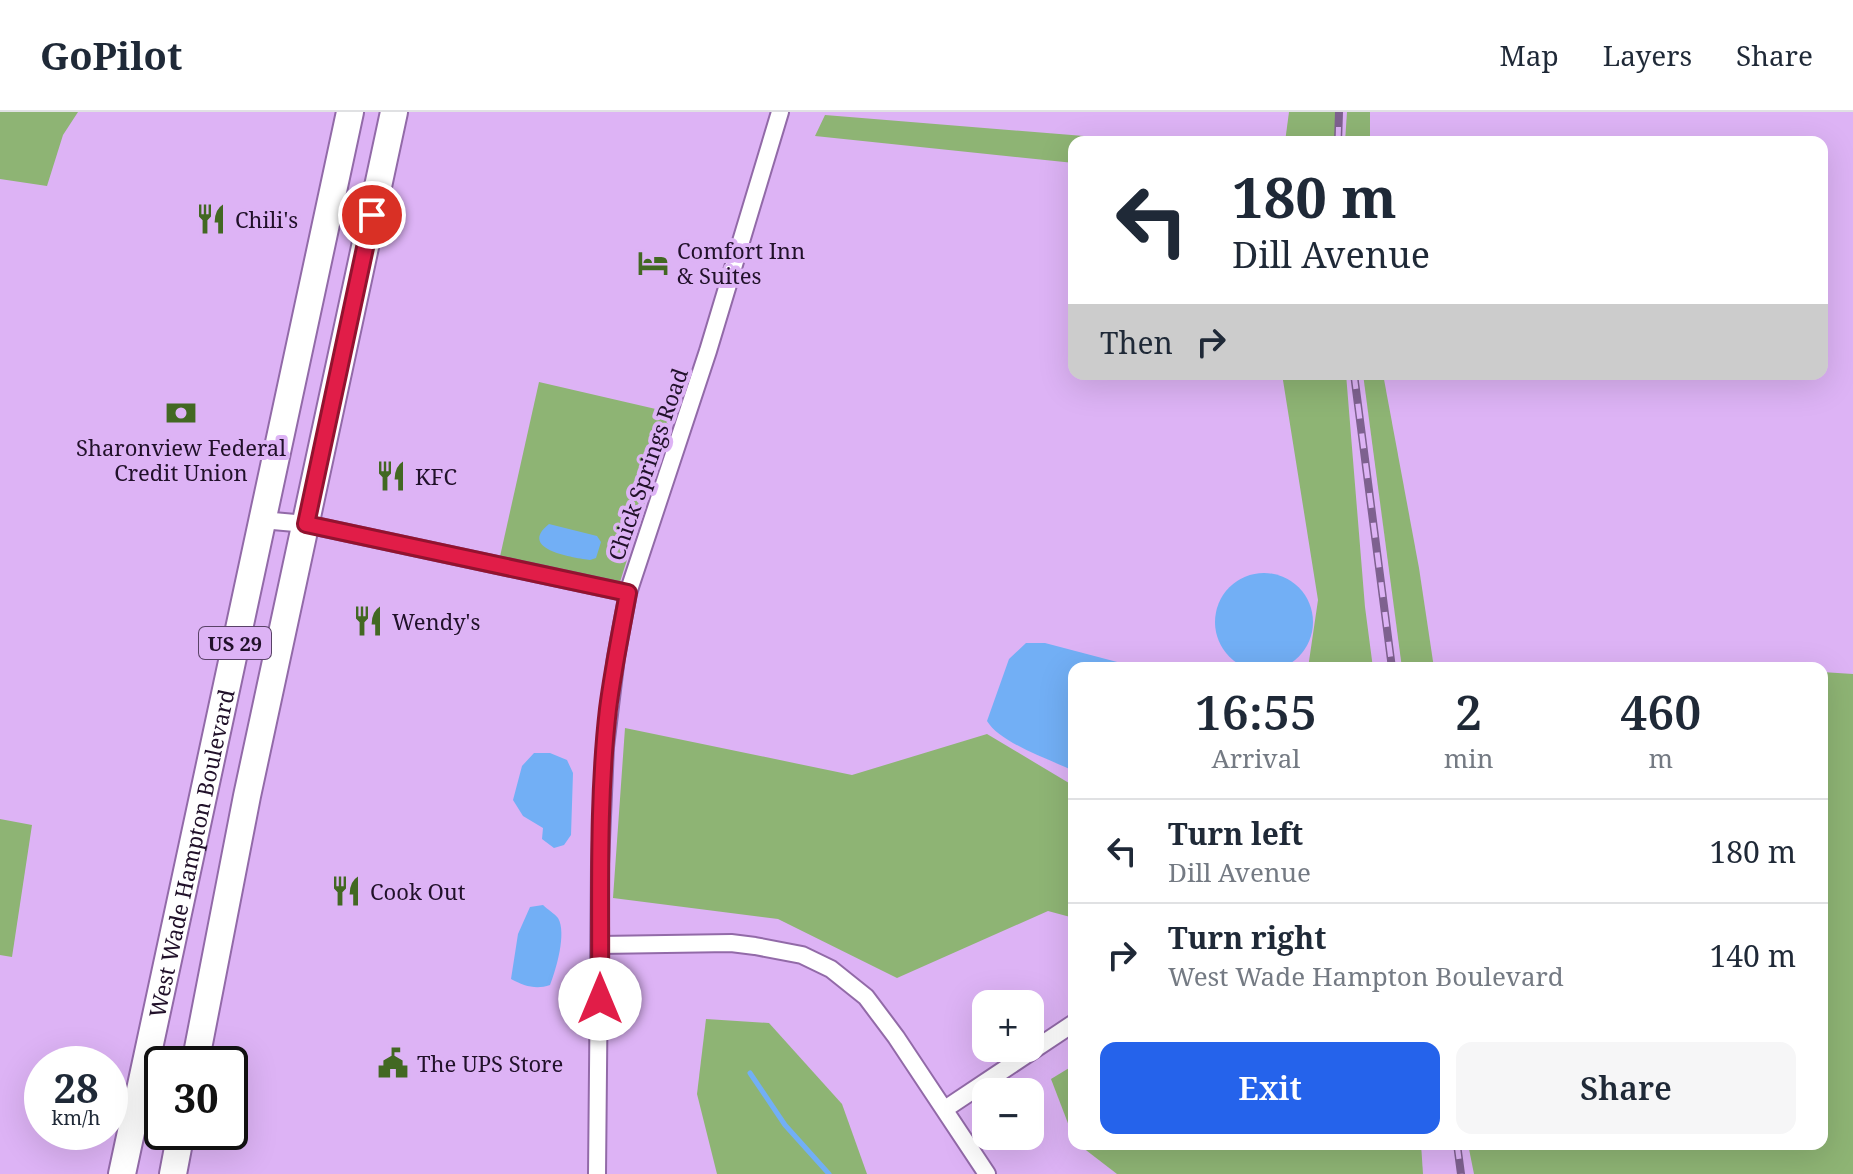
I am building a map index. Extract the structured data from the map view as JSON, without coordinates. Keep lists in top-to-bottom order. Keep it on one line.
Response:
{"streets":{"main road":["US 29","West Wade Hampton Boulevard"],"street":["Chick Springs Road"]},"places":{"restaurant":["Chili's","KFC","Wendy's","Cook Out"],"hotel":["Comfort Inn & Suites"],"bank":["Sharonview Federal Credit Union"],"public building":["The UPS Store"]},"page":{"header":"GoPilot","nav":["Map","Layers","Share"],"turn":["180 m","Dill Avenue"],"then":"Then","eta":["16:55","Arrival","2","min","460","m"],"list":[{"name":"Turn left","note":"Dill Avenue","value":"180 m"},{"name":"Turn right","note":"West Wade Hampton Boulevard","value":"140 m"}],"map_buttons":["+","−"],"buttons":["Exit","Share"],"speed":"28 km/h","limit":"30"}}
